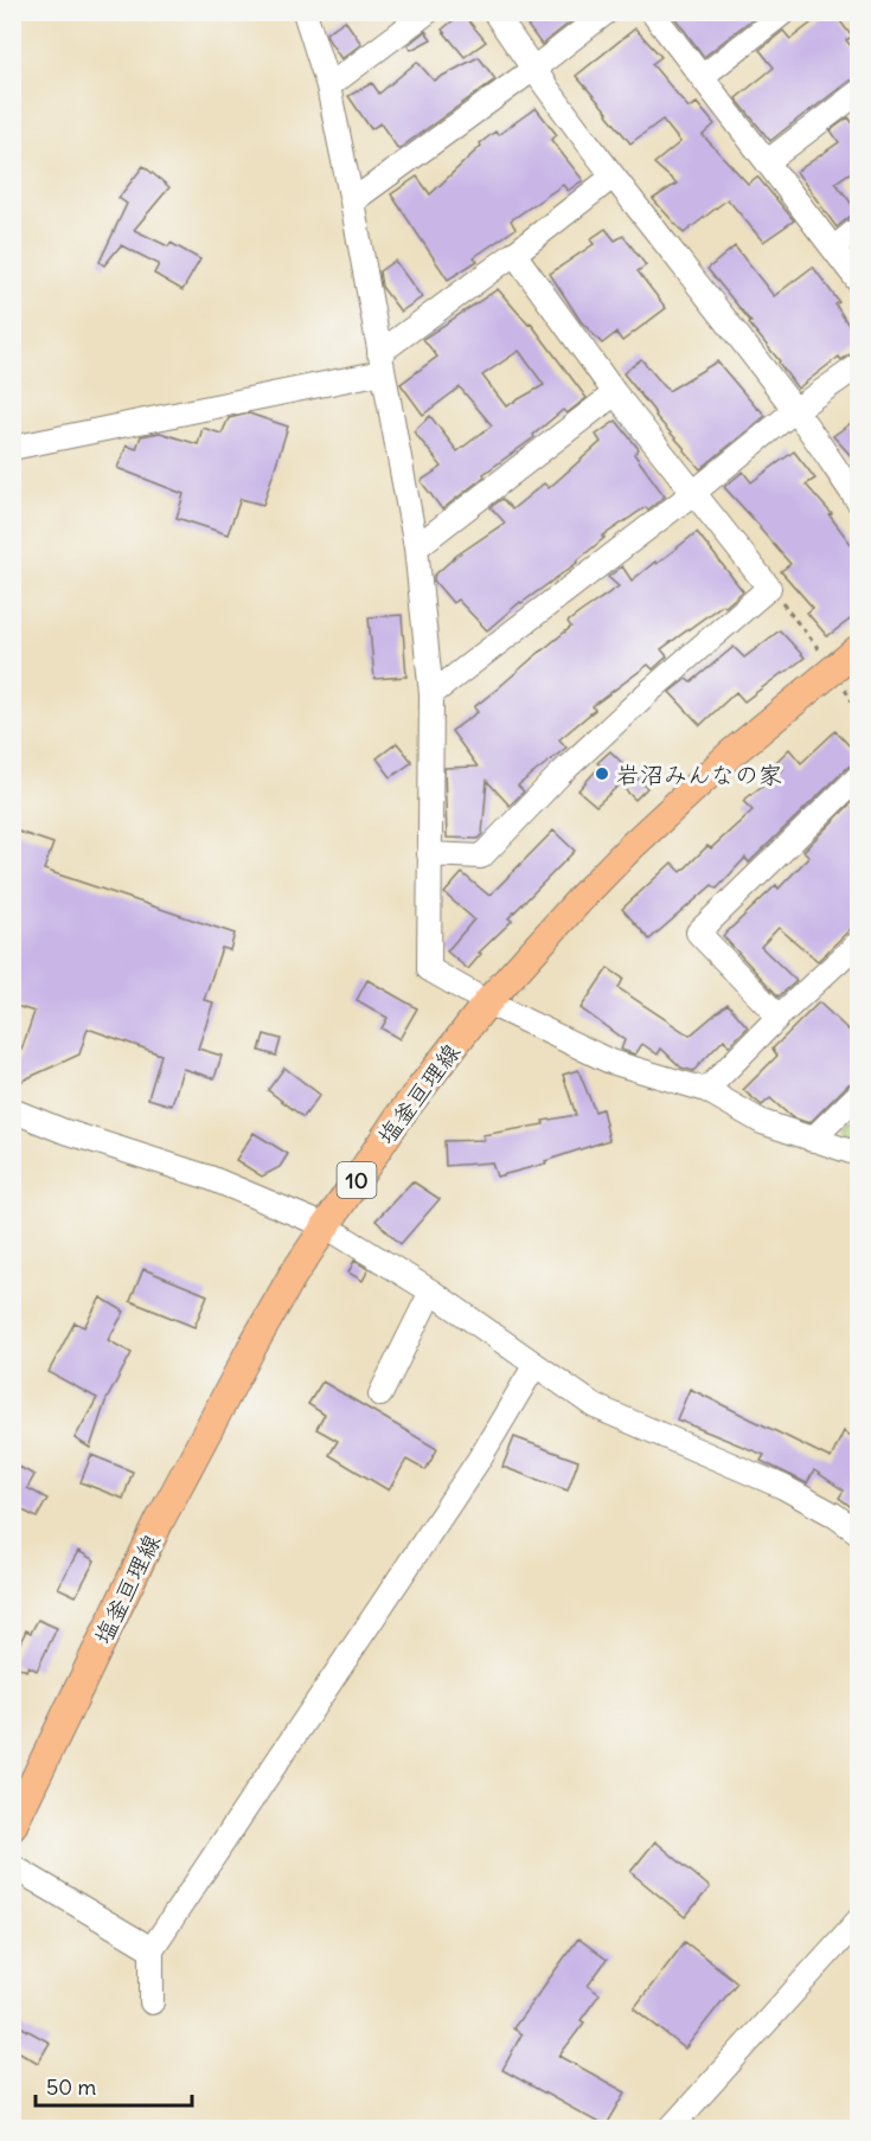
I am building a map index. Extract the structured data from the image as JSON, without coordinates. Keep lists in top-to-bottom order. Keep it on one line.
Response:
{"streets":{"main road":["塩釜亘理線","10"]},"places":["岩沼みんなの家"],"scale_bar":"50 m"}
